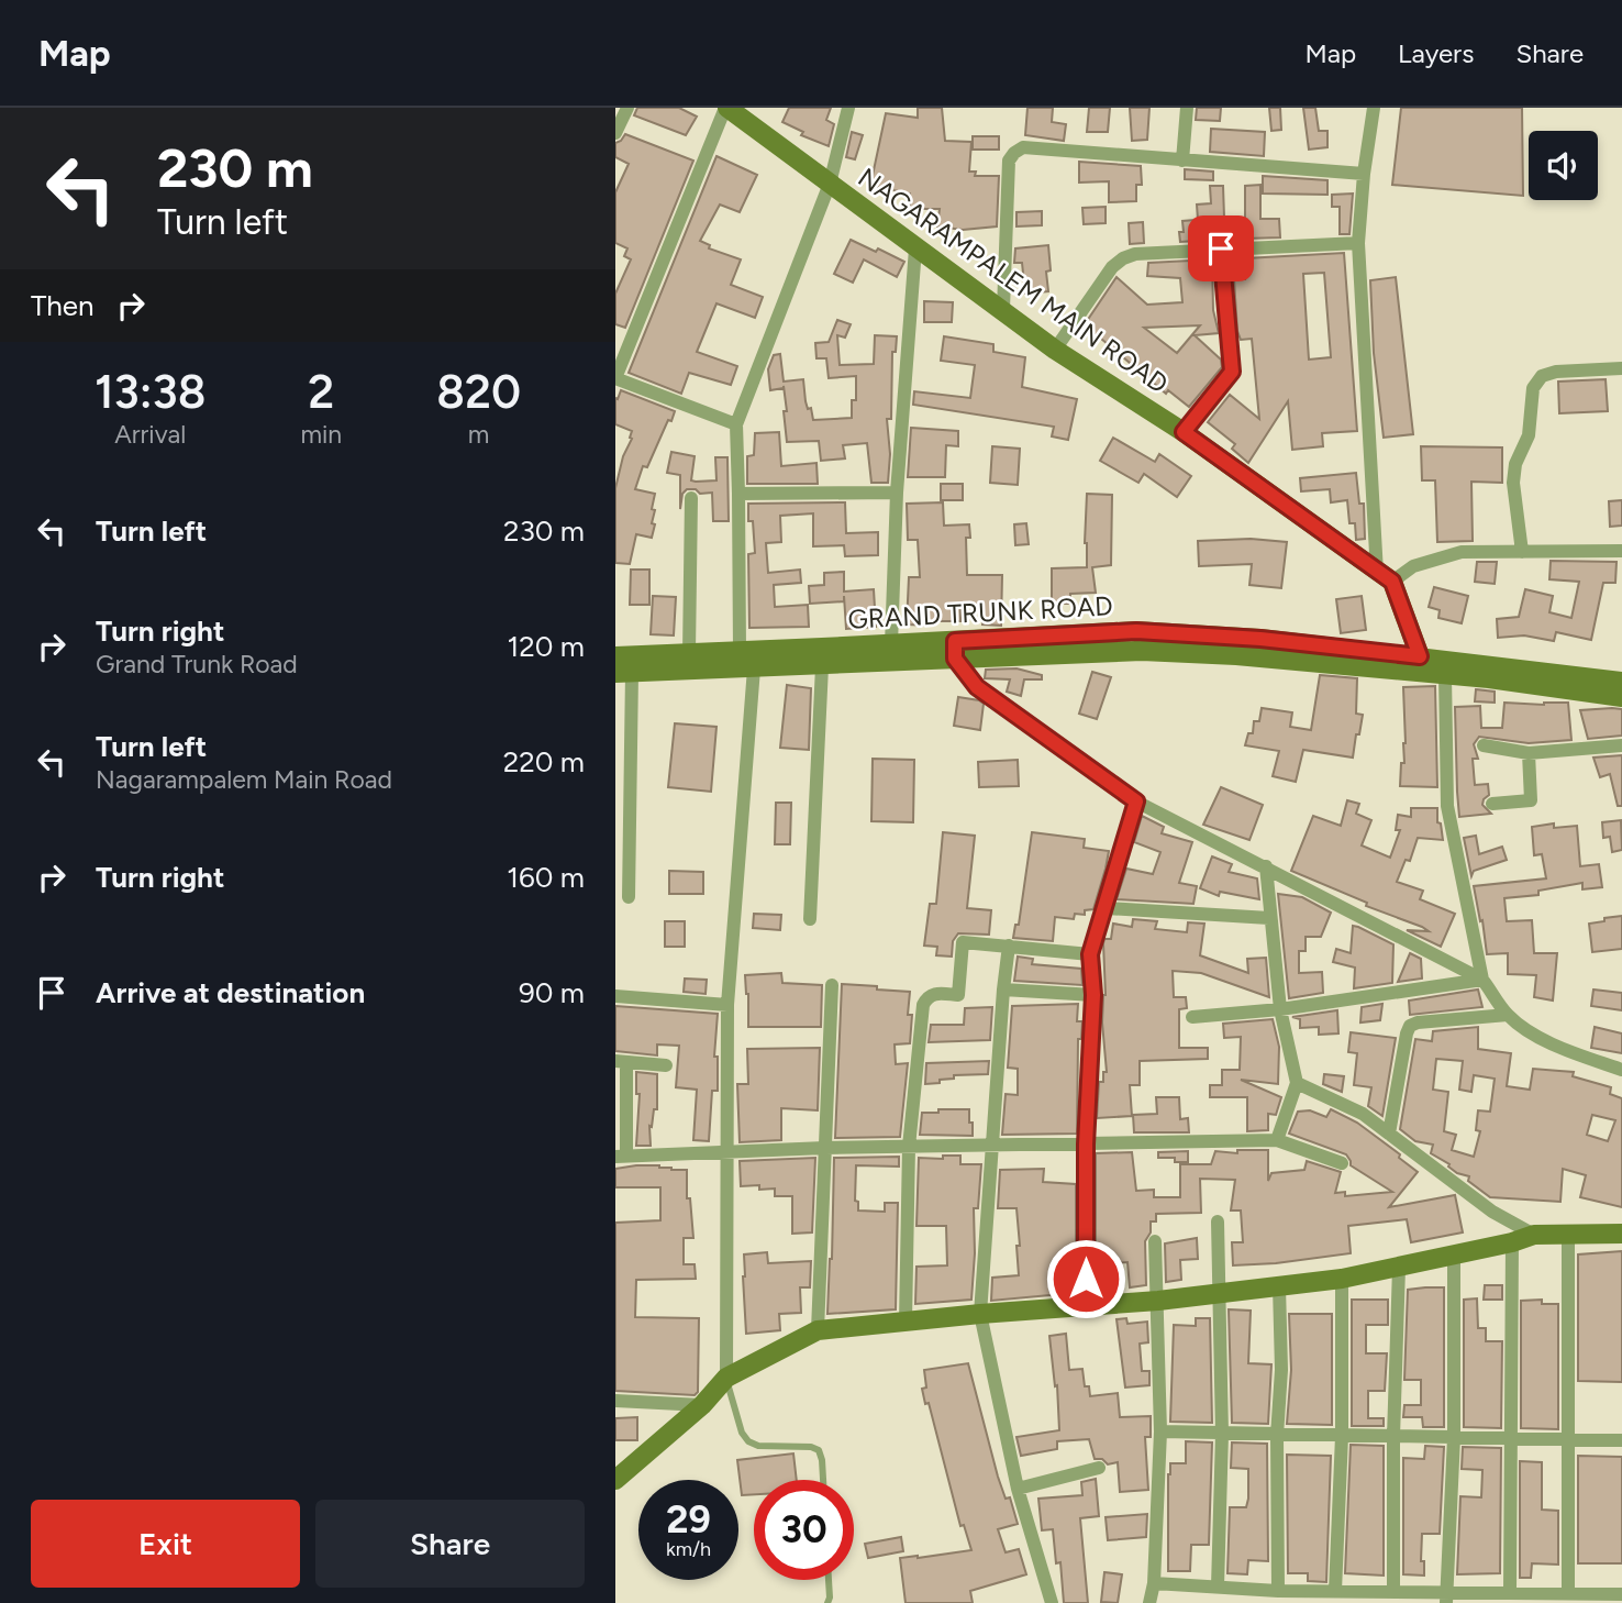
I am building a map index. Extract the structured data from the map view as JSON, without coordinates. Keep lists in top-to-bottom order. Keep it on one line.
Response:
{"streets":{"main road":["NAGARAMPALEM MAIN ROAD","GRAND TRUNK ROAD"]},"page":{"header":"Map","nav":["Map","Layers","Share"],"turn":["230 m","Turn left"],"then":"Then","eta":["13:38","Arrival","2","min","820","m"],"list":[{"name":"Turn left","value":"230 m"},{"name":"Turn right","note":"Grand Trunk Road","value":"120 m"},{"name":"Turn left","note":"Nagarampalem Main Road","value":"220 m"},{"name":"Turn right","value":"160 m"},{"name":"Arrive at destination","value":"90 m"}],"speed":"29 km/h","limit":"30","buttons":["Exit","Share"]}}
